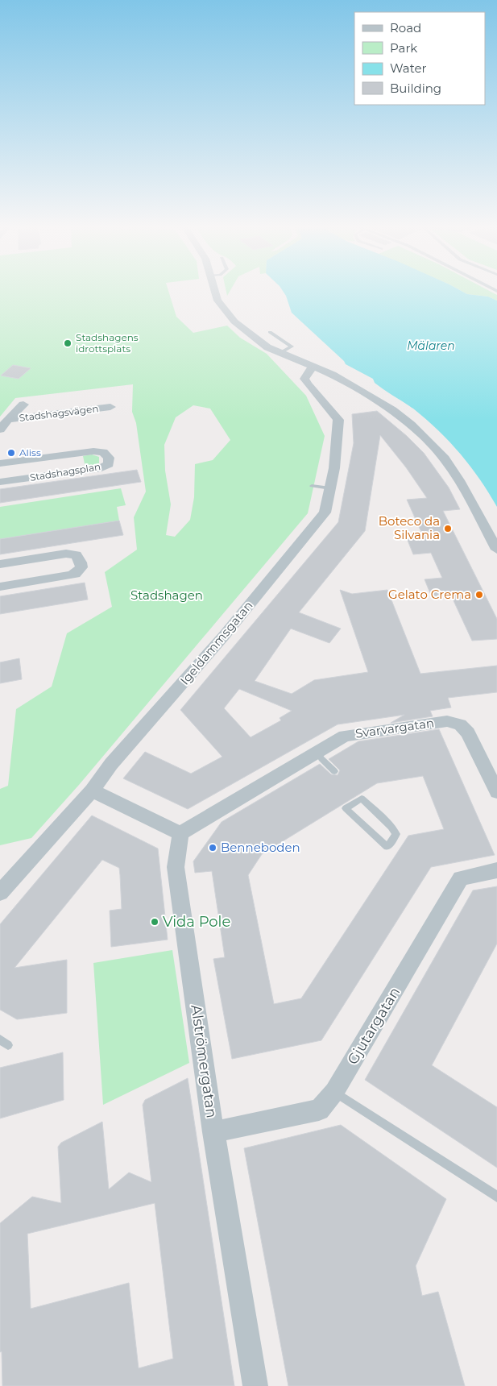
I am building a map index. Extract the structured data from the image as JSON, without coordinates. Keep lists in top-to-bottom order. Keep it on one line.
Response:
{"streets":{"street":["Stadshagsvägen","Stadshagsplan","Igeldammsgatan","Svarvargatan","Gjutargatan","Alströmergatan"]},"crossings":[["Svarvargatan","Alströmergatan"],["Gjutargatan","Alströmergatan"]],"water":["Mälaren"],"parks":["Stadshagen"],"places":["Stadshagens idrottsplats","Aliss","Boteco da Silvania","Gelato Crema","Benneboden","Vida Pole"],"legend":["Road","Park","Water","Building"]}
